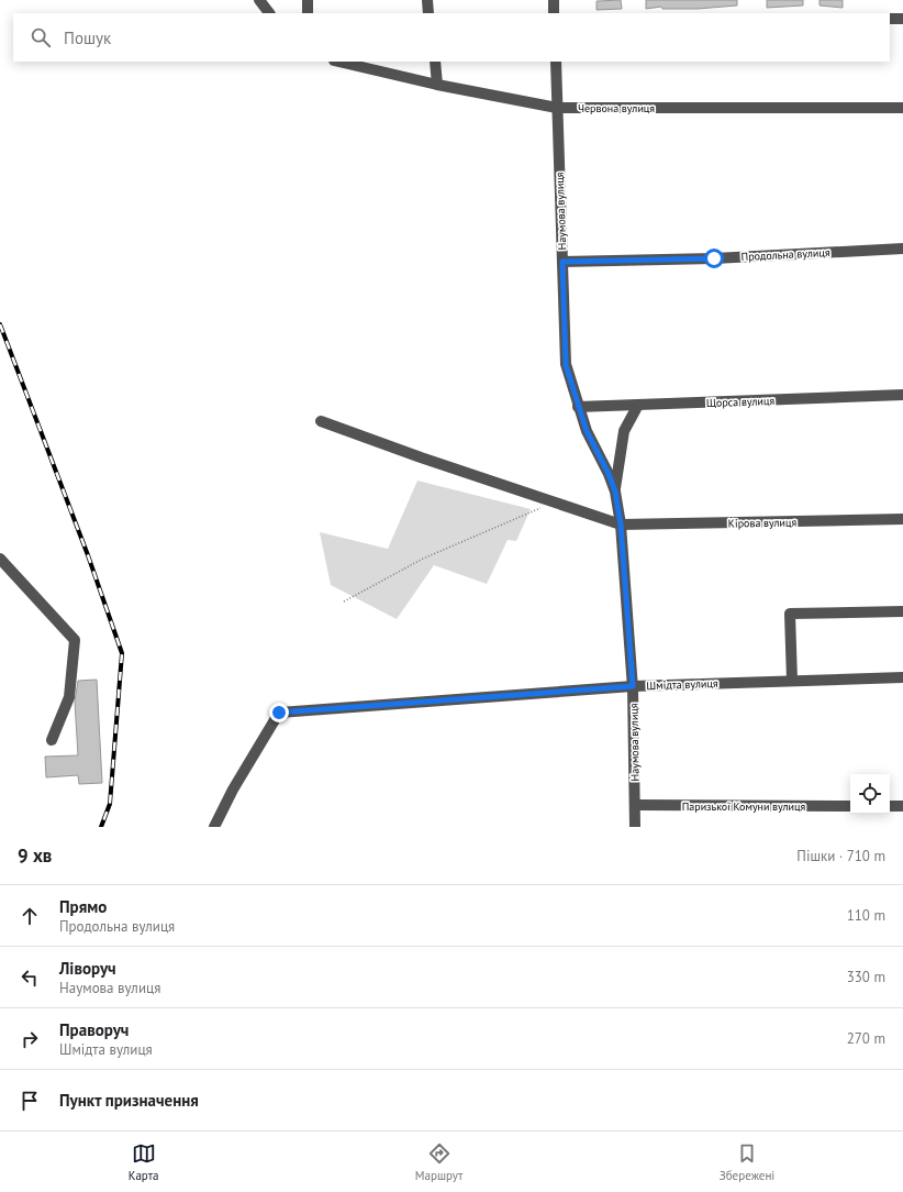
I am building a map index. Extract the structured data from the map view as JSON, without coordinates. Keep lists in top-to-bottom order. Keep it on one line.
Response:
{"streets":{"street":["Червона вулиця","Наумова вулиця","Продольна вулиця","Щорса вулиця","Кірова вулиця","Шмідта вулиця","Паризької Комуни вулиця"]},"crossings":[["Червона вулиця","Наумова вулиця"],["Наумова вулиця","Продольна вулиця"],["Наумова вулиця","Щорса вулиця"],["Наумова вулиця","Кірова вулиця"],["Наумова вулиця","Шмідта вулиця"],["Наумова вулиця","Паризької Комуни вулиця"]],"page":{"search":"Пошук","heading":["9 хв","Пішки · 710 m"],"list":[["Прямо","Продольна вулиця","110 m"],["Ліворуч","Наумова вулиця","330 m"],["Праворуч","Шмідта вулиця","270 m"],"Пункт призначення"],"nav":["Карта","Маршрут","Збережені"]}}
